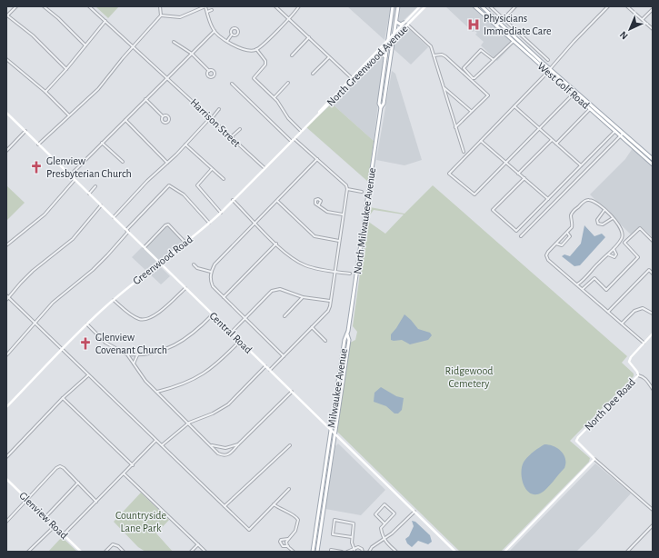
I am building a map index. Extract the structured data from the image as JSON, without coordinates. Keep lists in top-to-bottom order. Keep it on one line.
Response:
{"streets":{"main road":["North Greenwood Avenue","West Golf Road","North Milwaukee Avenue","Greenwood Road","Central Road","Milwaukee Avenue","North Dee Road","Glenview Road"],"street":["Harrison Street"]},"crossings":[["North Greenwood Avenue","North Milwaukee Avenue"],["North Greenwood Avenue","Greenwood Road"],["North Milwaukee Avenue","Milwaukee Avenue"],["Greenwood Road","Central Road"],["Central Road","Milwaukee Avenue"]],"parks":["Ridgewood Cemetery","Countryside Lane Park"],"places":{"hospital":["Physicians Immediate Care"],"church":["Glenview Presbyterian Church","Glenview Covenant Church"]},"north":"bottom left"}
